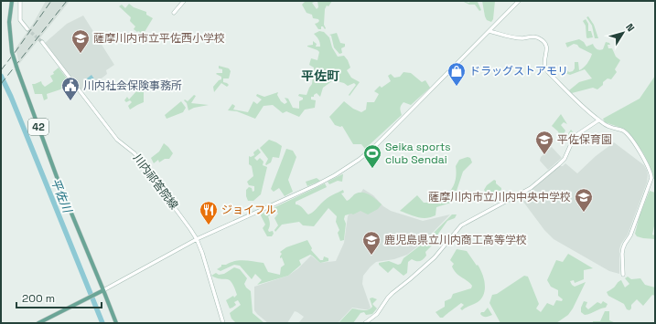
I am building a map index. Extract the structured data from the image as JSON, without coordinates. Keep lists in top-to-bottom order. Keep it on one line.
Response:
{"streets":{"main road":["42"],"street":["川内祁答院線"]},"districts":["平佐町"],"water":["平佐川"],"places":{"school or university":["薩摩川内市立平佐西小学校","平佐保育園","薩摩川内市立川内中央中学校","鹿児島県立川内商工高等学校"],"shop":["ドラッグストアモリ"],"public building":["川内社会保険事務所"],"sports":["Seika sports club Sendai"],"restaurant":["ジョイフル"]},"scale_bar":"200 m","north":"top right"}
